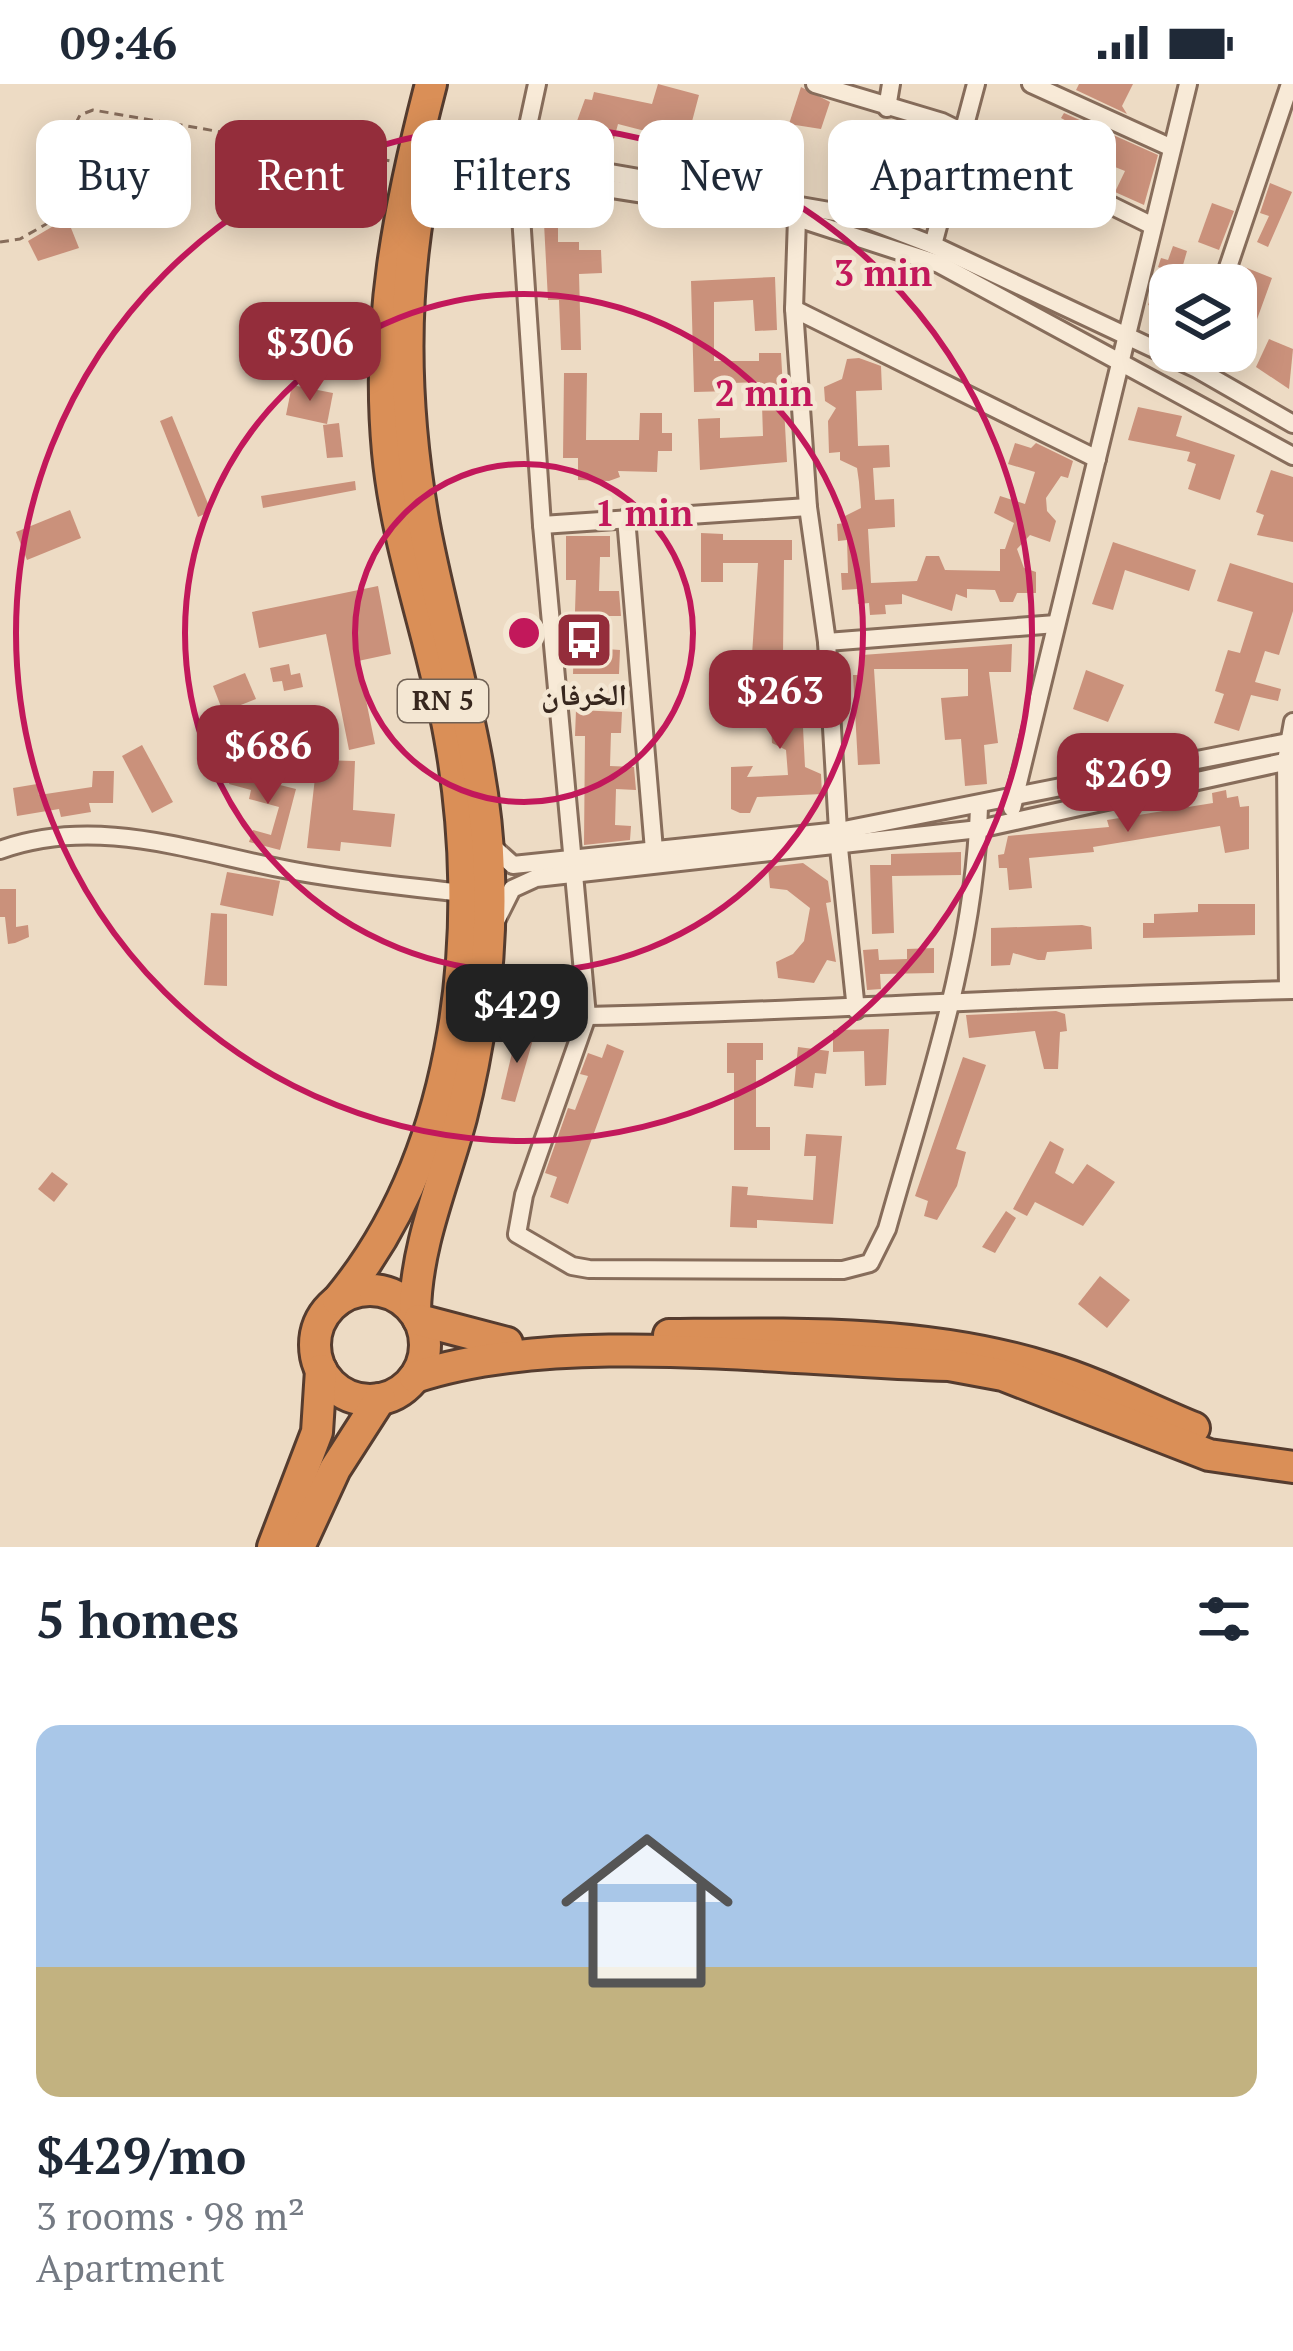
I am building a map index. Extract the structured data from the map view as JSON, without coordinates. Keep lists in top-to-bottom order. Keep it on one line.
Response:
{"streets":{"highway":["RN 5"]},"places":{"bus stop":["الخرفان"]},"page":{"status":"09:46","chip":["Buy","Rent","Filters","New","Apartment"],"price":["$306","$263","$686","$269","$429"],"heading":"5 homes","list":[{"name":"$429/mo","note":"3 rooms · 98 m² · Apartment"}]},"rings":["3 min","2 min","1 min"]}
